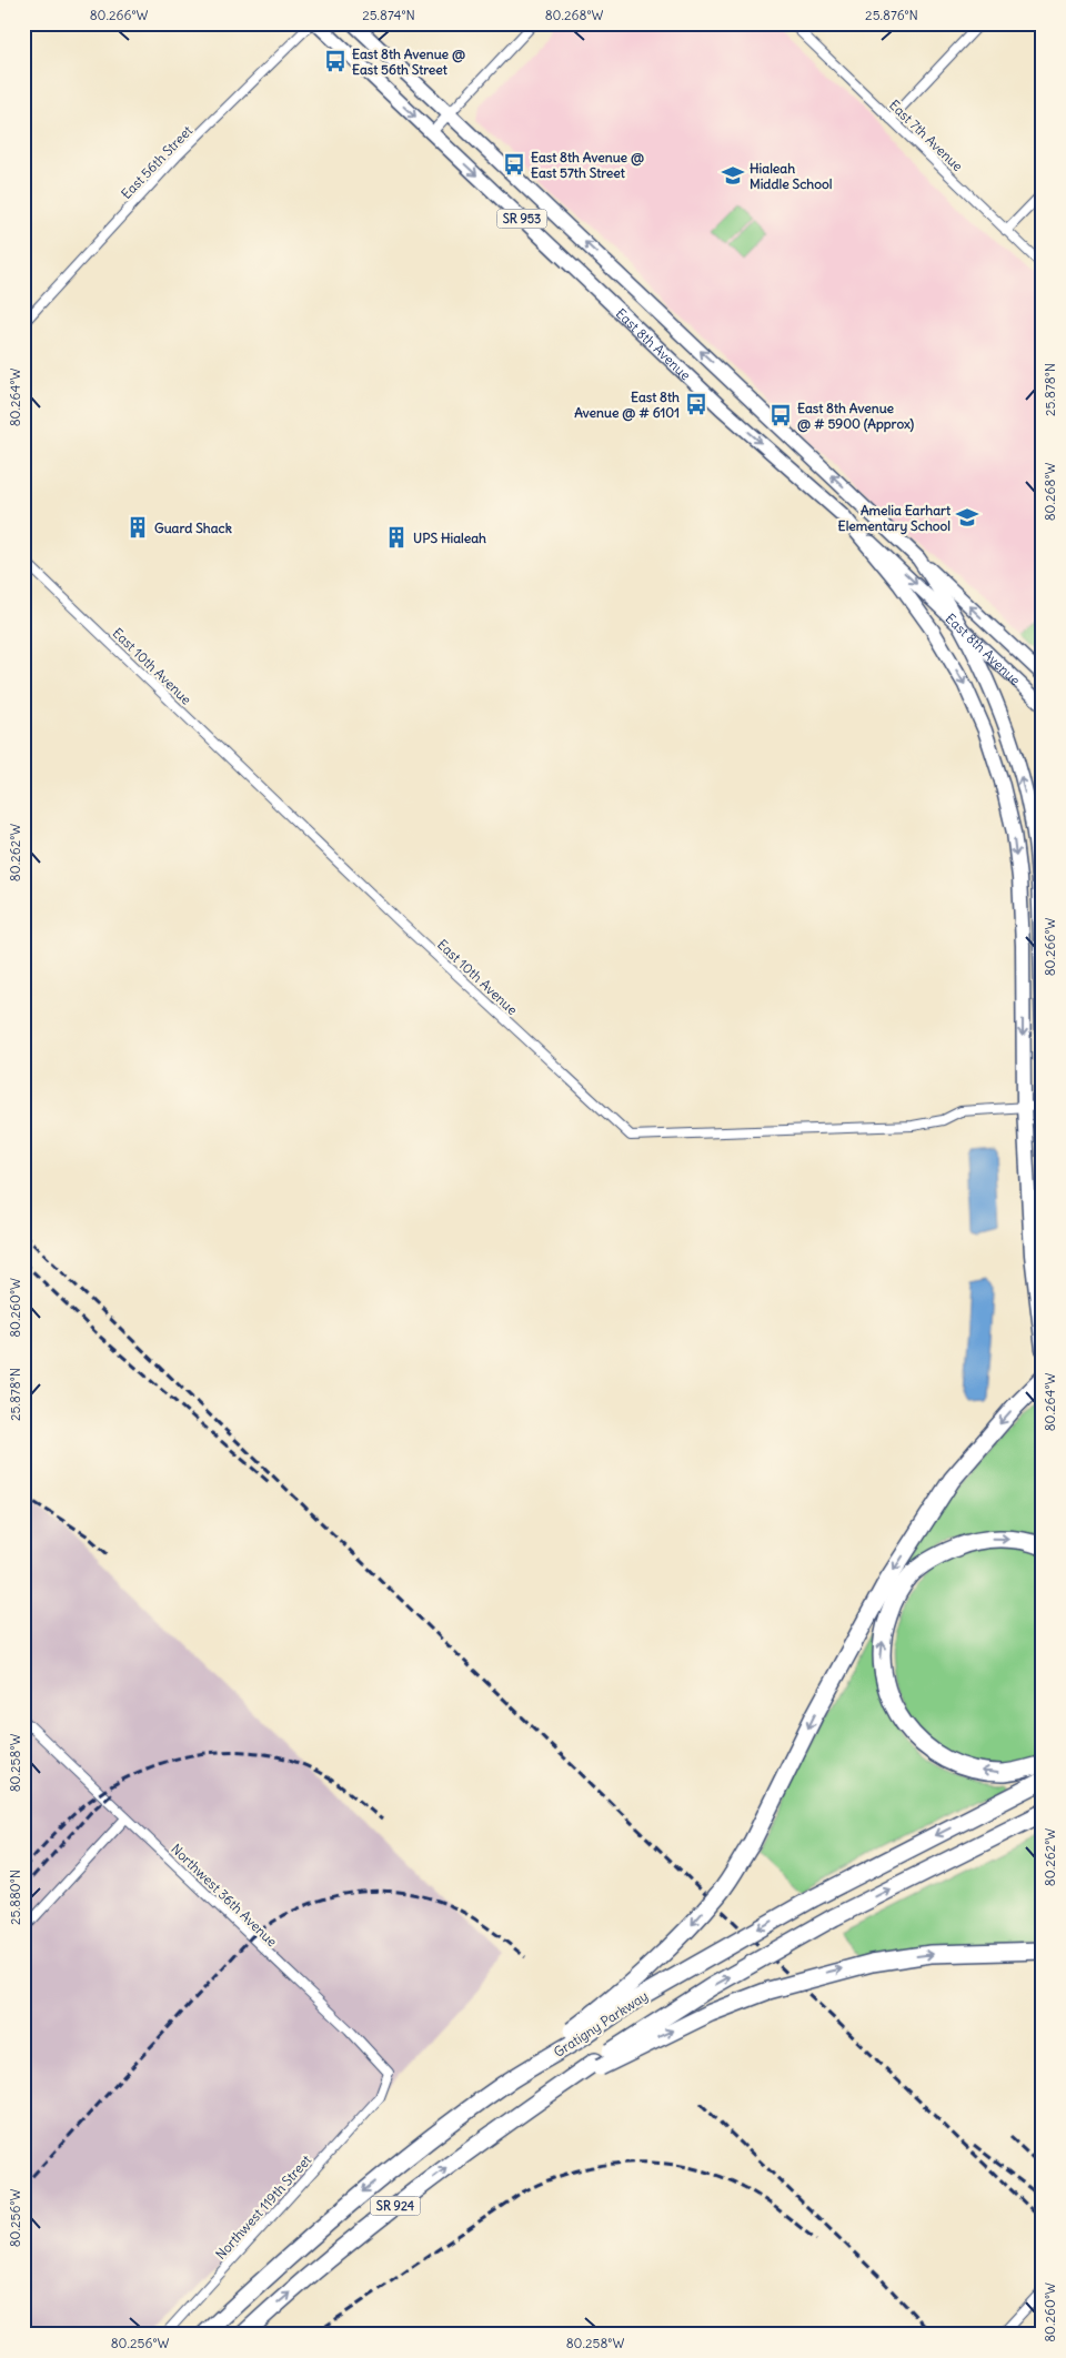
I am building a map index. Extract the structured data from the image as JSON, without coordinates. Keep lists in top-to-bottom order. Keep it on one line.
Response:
{"streets":{"highway":["Gratigny Parkway","SR 924"],"main road":["SR 953","East 8th Avenue"],"street":["East 7th Avenue","East 56th Street","East 10th Avenue","Northwest 36th Avenue","Northwest 119th Street"]},"crossings":[["Northwest 36th Avenue","Northwest 119th Street"],["Gratigny Parkway","SR 924"]],"places":{"bus stop":["East 8th Avenue @ East 56th Street","East 8th Avenue @ East 57th Street","East 8th Avenue @ # 6101","East 8th Avenue @ # 5900 (Approx)"],"school or university":["Hialeah Middle School","Amelia Earhart Elementary School"],"building":["Guard Shack","UPS Hialeah"]},"coordinates":["80.266°W","25.874°N","80.268°W","25.876°N","25.878°N","80.264°W","80.262°W","80.260°W","80.258°W","25.880°N","80.256°W"]}
